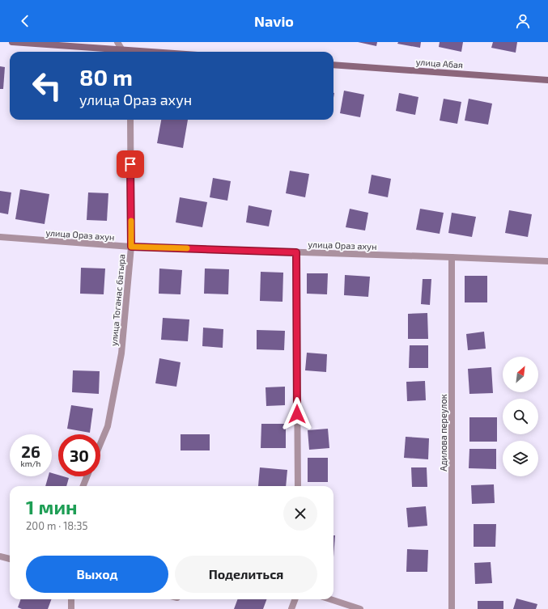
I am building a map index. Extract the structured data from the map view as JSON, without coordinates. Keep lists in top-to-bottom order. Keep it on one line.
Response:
{"streets":{"street":["улица Абая","улица Ораз ахун","улица Тоганас батыра","Адилова переулок"]},"crossings":[["улица Ораз ахун","улица Тоганас батыра"],["улица Ораз ахун","Адилова переулок"]],"north":"top right","page":{"header":"Navio","turn":["80 m","улица Ораз ахун"],"speed":"26 km/h","limit":"30","heading":["1 мин","200 m · 18:35"],"buttons":["Выход","Поделиться"]}}
